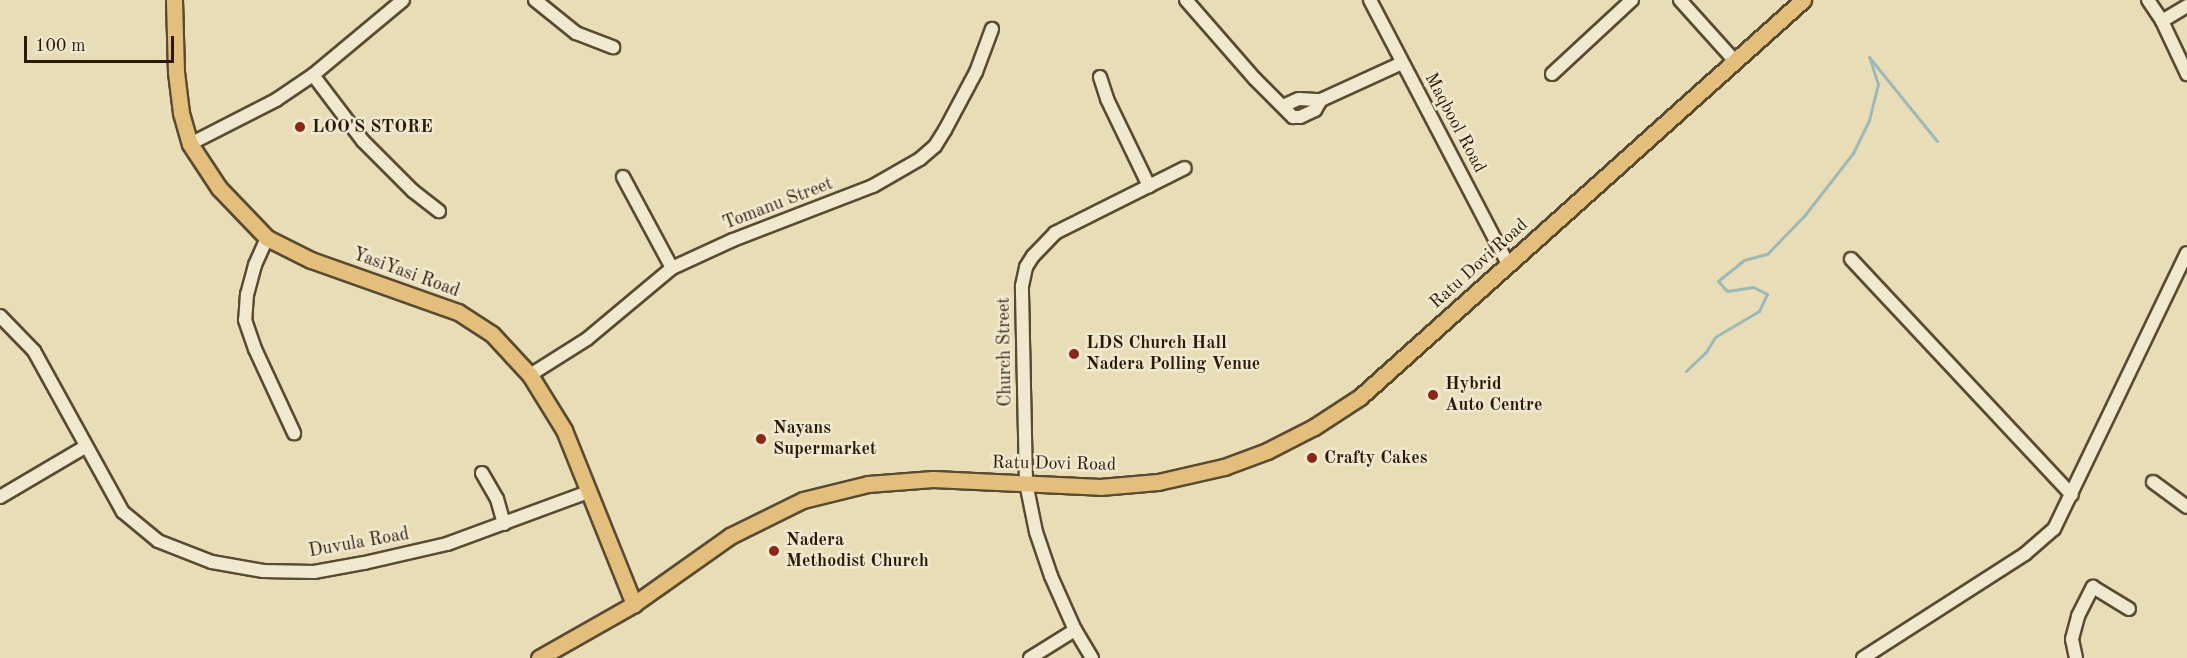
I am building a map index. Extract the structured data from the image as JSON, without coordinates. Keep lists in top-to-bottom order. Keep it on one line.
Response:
{"streets":{"main road":["Ratu Dovi Road","YasiYasi Road"],"street":["Maqbool Road","Tomanu Street","Church Street","Duvula Road"]},"crossings":[["Maqbool Road","Ratu Dovi Road"],["Tomanu Street","YasiYasi Road"],["Ratu Dovi Road","YasiYasi Road"],["Ratu Dovi Road","Church Street"],["YasiYasi Road","Duvula Road"]],"places":["LOO'S STORE","LDS Church Hall Nadera Polling Venue","Hybrid Auto Centre","Nayans Supermarket","Crafty Cakes","Nadera Methodist Church"],"scale_bar":"100 m"}
